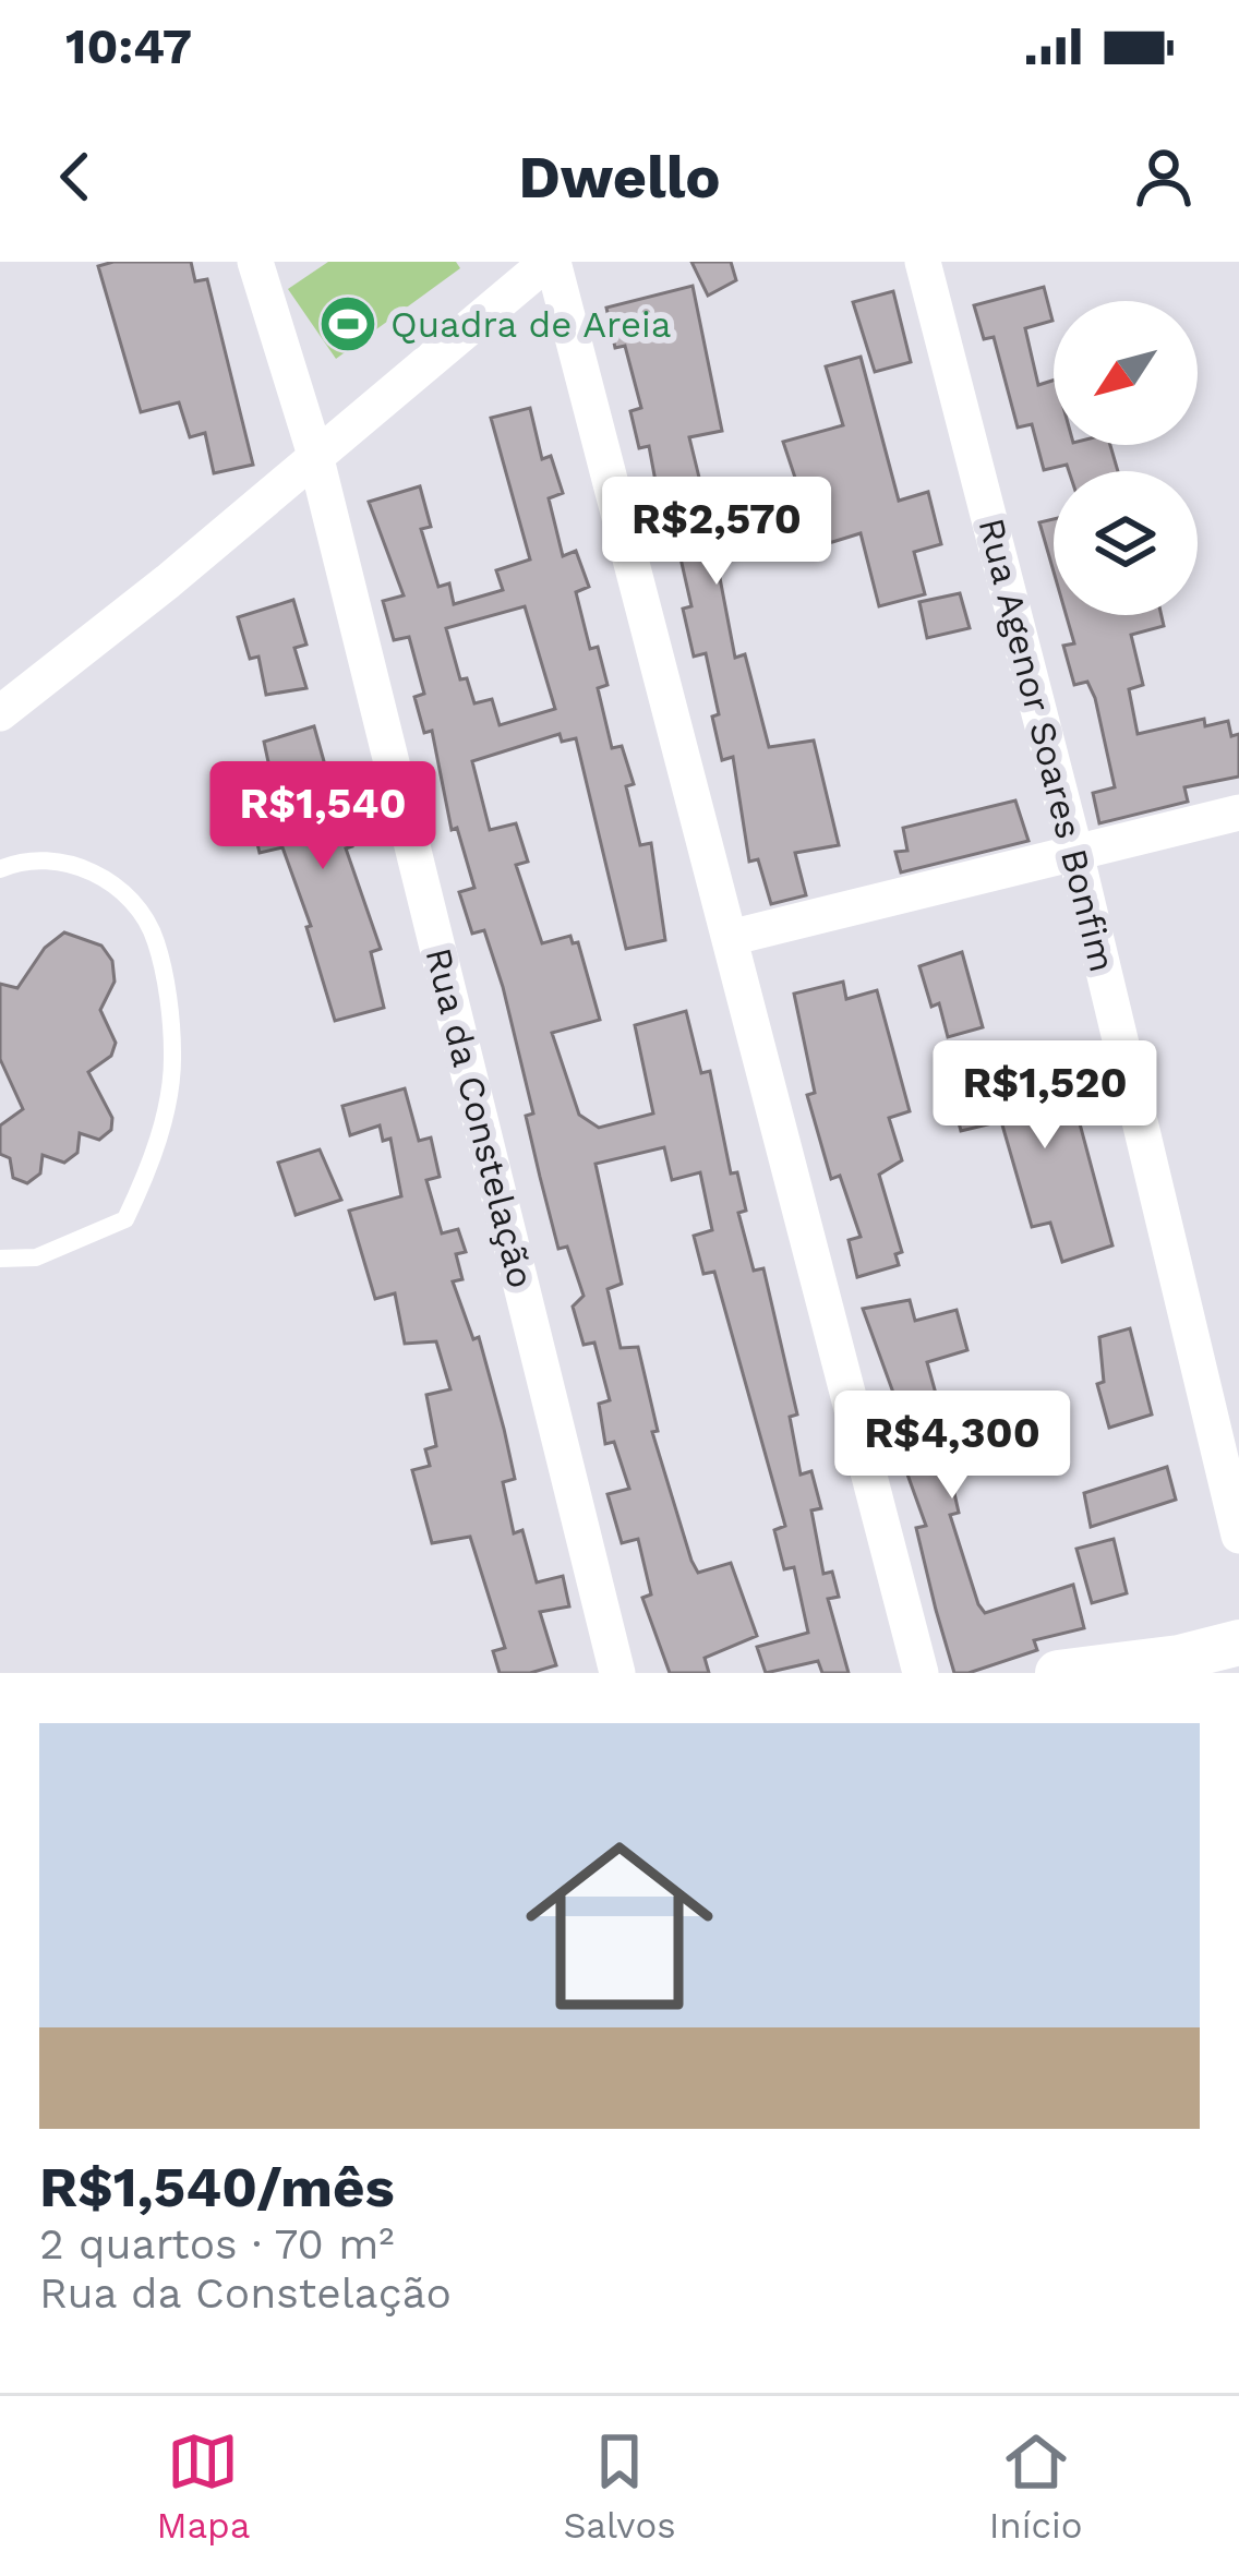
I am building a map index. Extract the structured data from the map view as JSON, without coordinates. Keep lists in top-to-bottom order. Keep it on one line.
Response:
{"streets":{"street":["Rua Agenor Soares Bonfim","Rua da Constelação"]},"places":{"sports":["Quadra de Areia"]},"north":"bottom left","page":{"status":"10:47","header":"Dwello","price":["R$2,570","R$1,540","R$1,520","R$4,300"],"list":[{"name":"R$1,540/mês","note":"2 quartos · 70 m² · Rua da Constelação"}],"tabs":["Mapa","Salvos","Início"]}}
